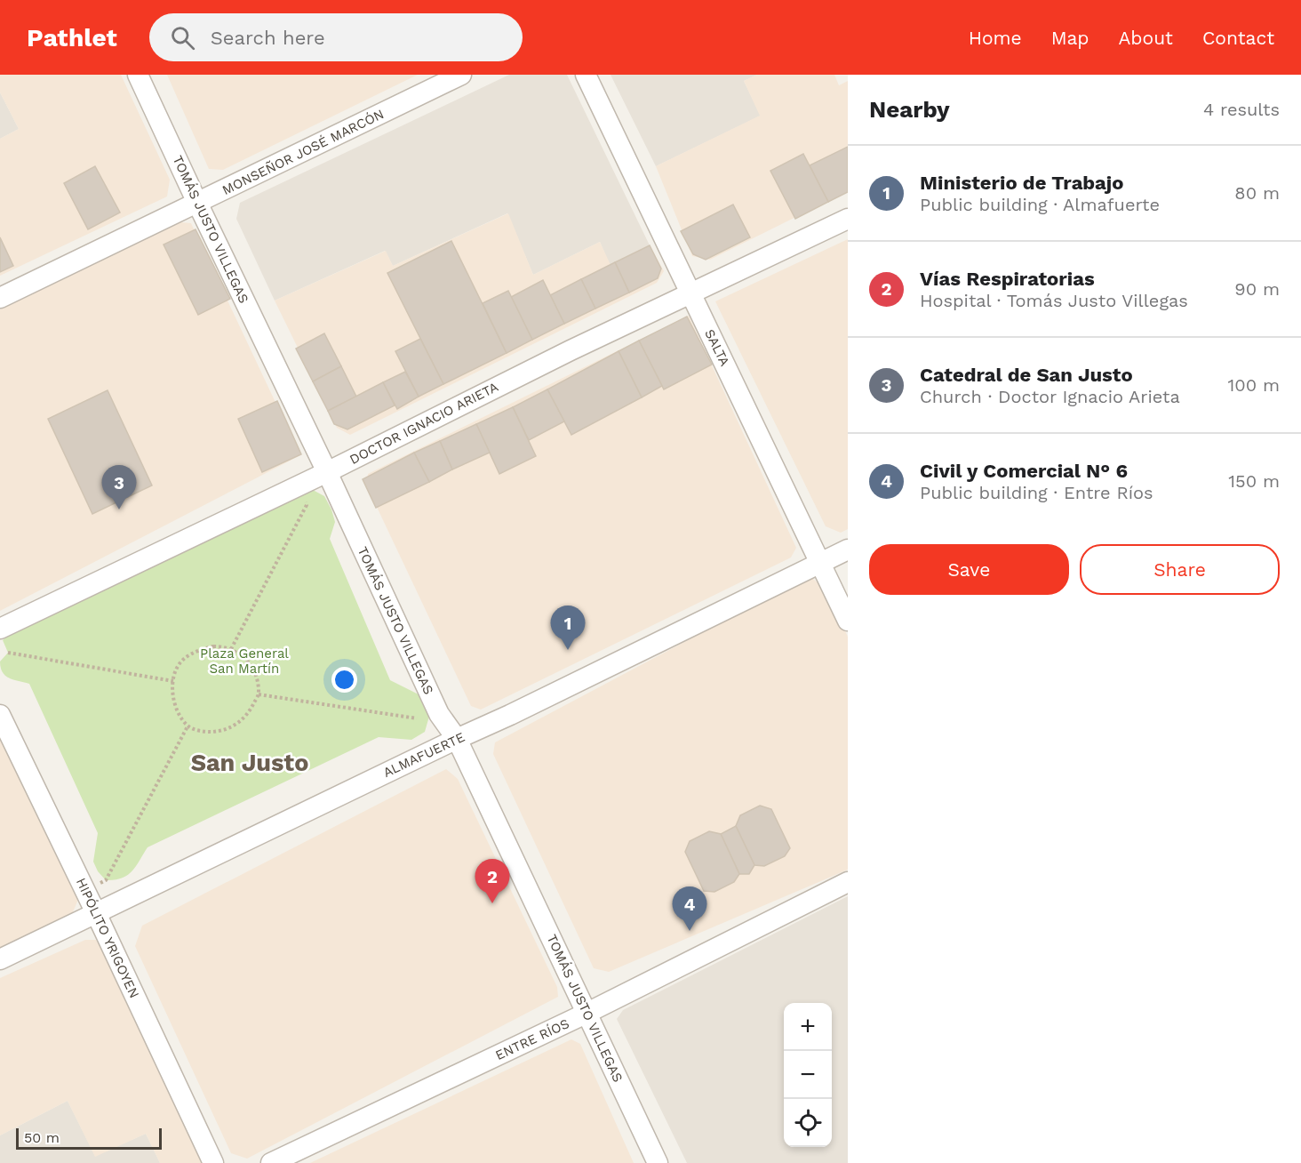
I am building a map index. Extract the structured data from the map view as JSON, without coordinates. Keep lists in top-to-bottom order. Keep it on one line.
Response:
{"streets":{"street":["MONSEÑOR JOSÉ MARCÓN","TOMÁS JUSTO VILLEGAS","SALTA","DOCTOR IGNACIO ARIETA","ALMAFUERTE","HIPÓLITO YRIGOYEN","ENTRE RÍOS"]},"crossings":[["MONSEÑOR JOSÉ MARCÓN","TOMÁS JUSTO VILLEGAS"],["TOMÁS JUSTO VILLEGAS","DOCTOR IGNACIO ARIETA"],["TOMÁS JUSTO VILLEGAS","ALMAFUERTE"],["TOMÁS JUSTO VILLEGAS","ENTRE RÍOS"],["SALTA","DOCTOR IGNACIO ARIETA"],["SALTA","ALMAFUERTE"],["ALMAFUERTE","HIPÓLITO YRIGOYEN"]],"districts":["San Justo"],"parks":["Plaza General San Martín"],"scale_bar":"50 m","page":{"header":"Pathlet","search":"Search here","nav":["Home","Map","About","Contact"],"heading":["Nearby","4 results"],"list":[{"mark":"1","name":"Ministerio de Trabajo","note":"Public building · Almafuerte","value":"80 m"},{"mark":"2","name":"Vías Respiratorias","note":"Hospital · Tomás Justo Villegas","value":"90 m"},{"mark":"3","name":"Catedral de San Justo","note":"Church · Doctor Ignacio Arieta","value":"100 m"},{"mark":"4","name":"Civil y Comercial N° 6","note":"Public building · Entre Ríos","value":"150 m"}],"pins":["3","1","2","4"],"buttons":["Save","Share"],"map_buttons":["+","−"],"scale":"50 m"}}
